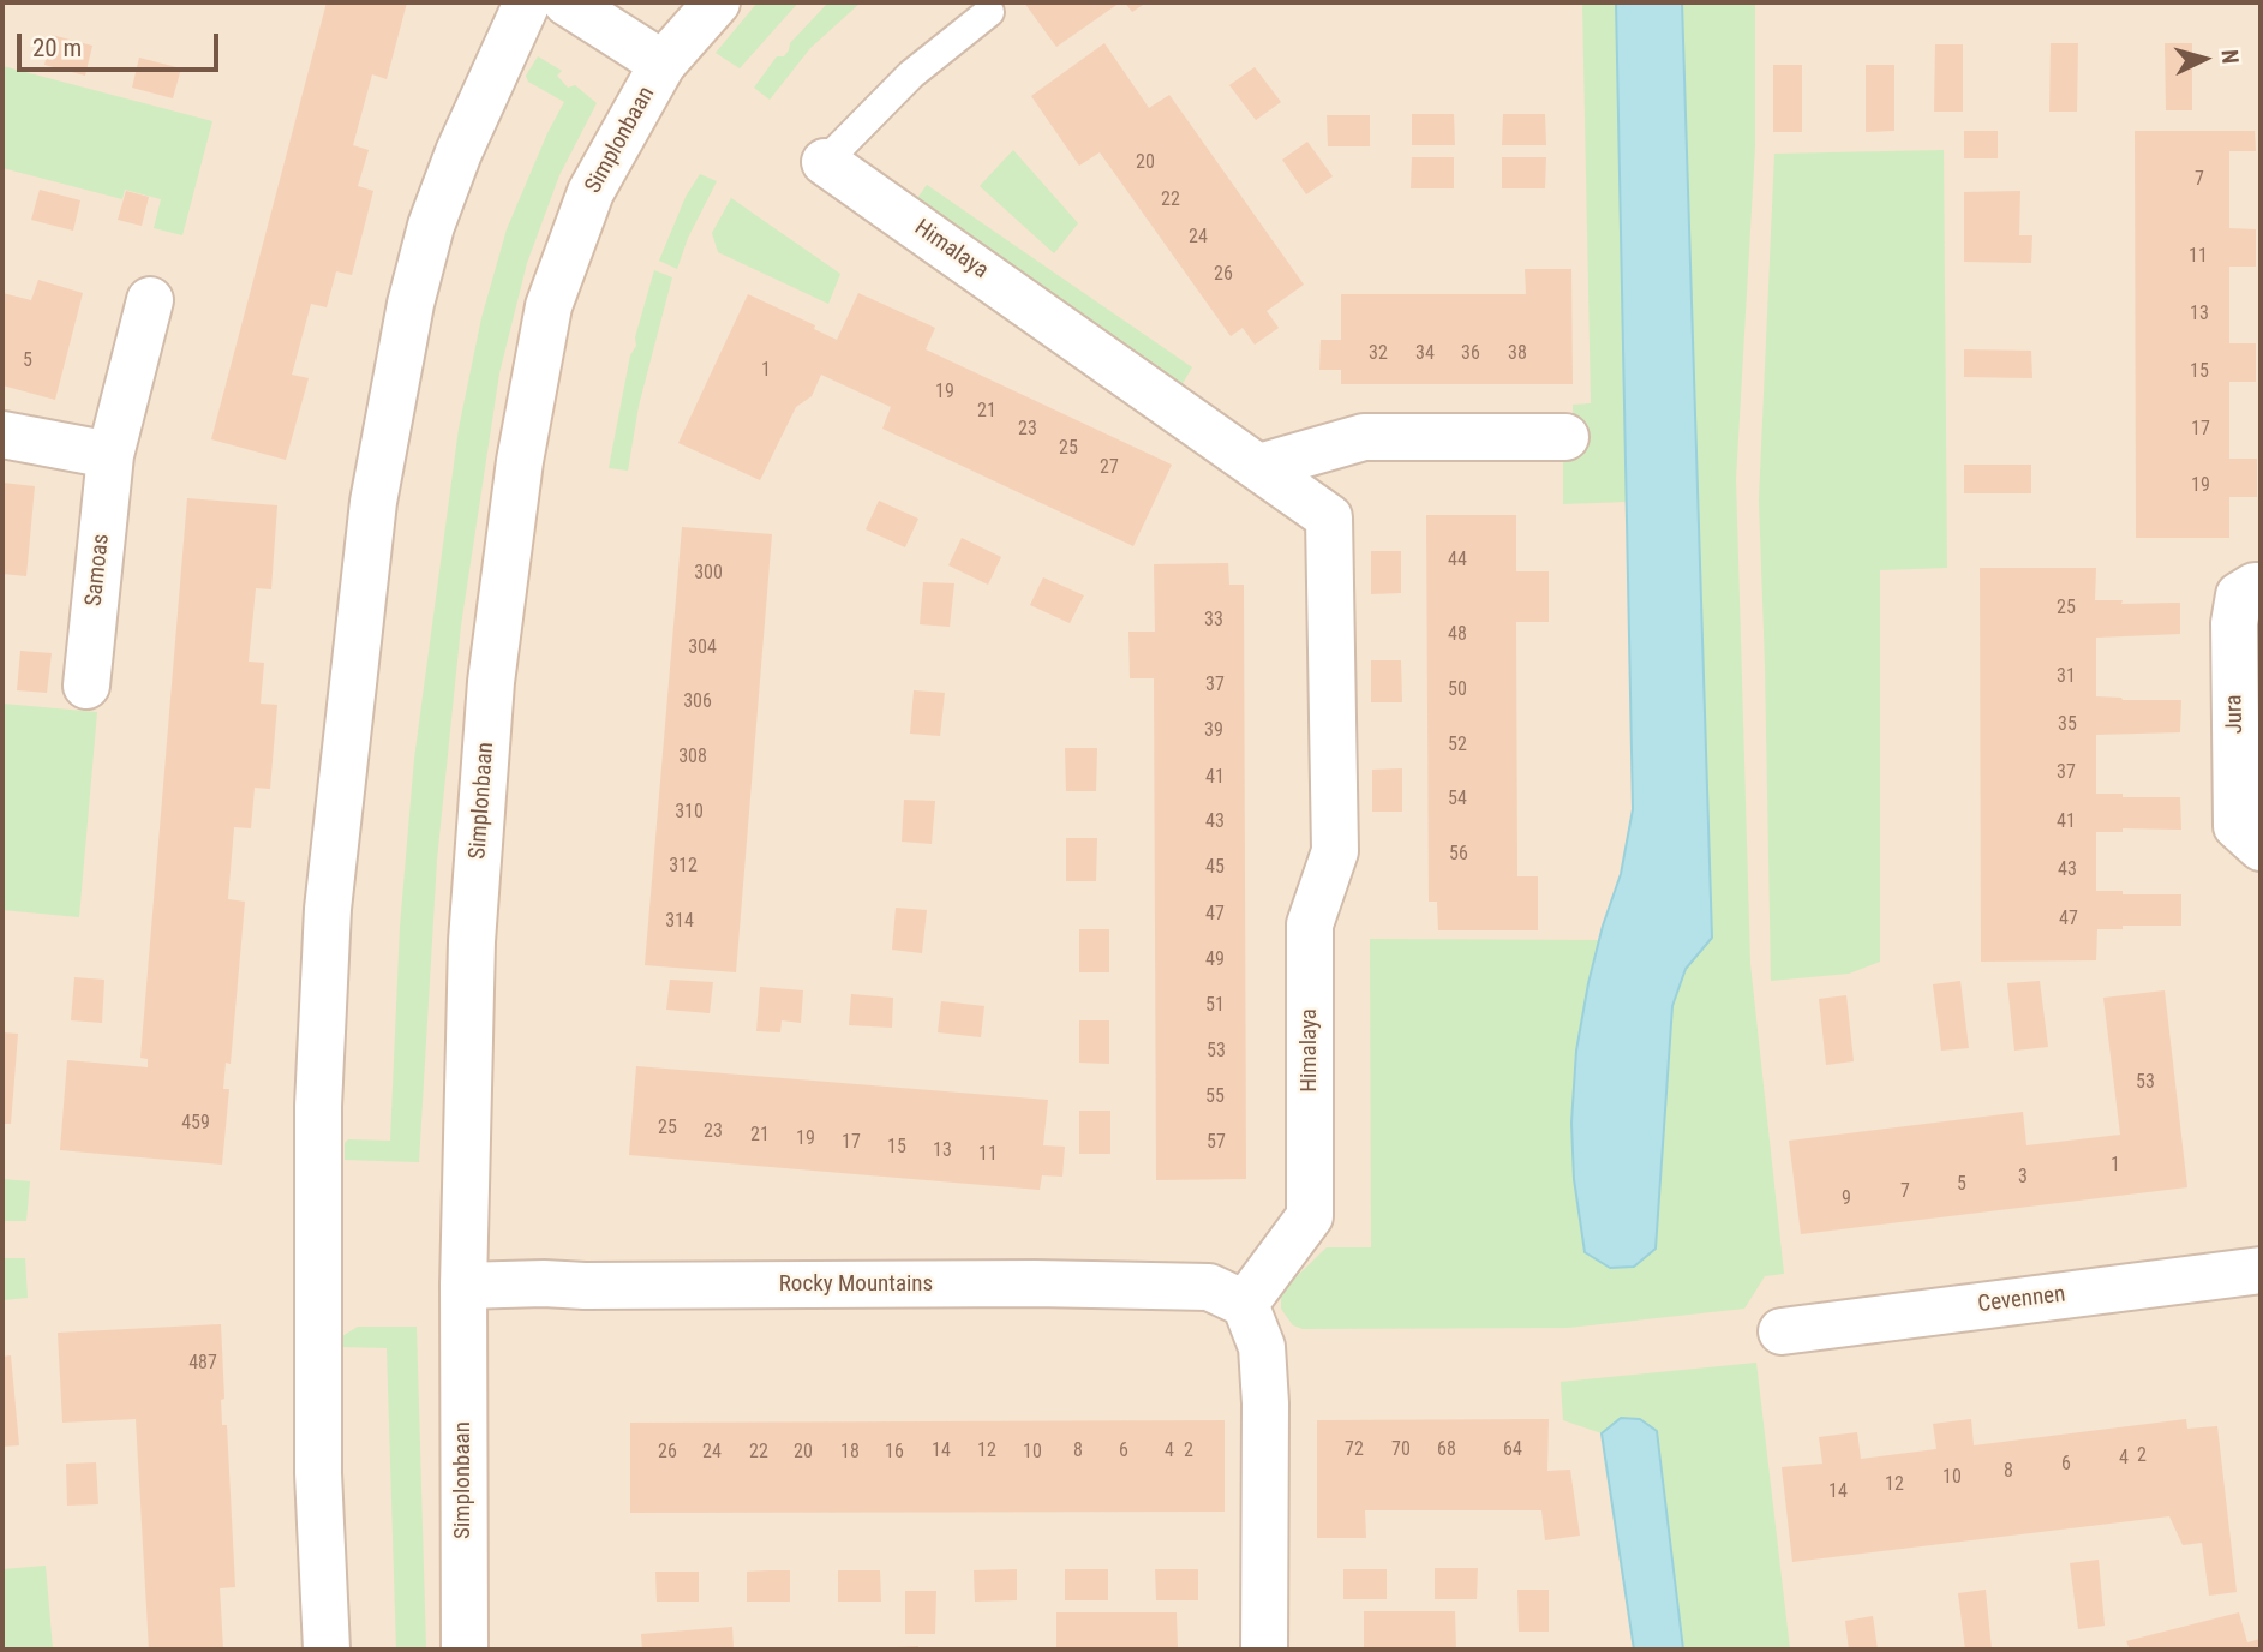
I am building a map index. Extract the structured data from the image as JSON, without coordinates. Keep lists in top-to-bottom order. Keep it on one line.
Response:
{"streets":{"street":["Simplonbaan","Himalaya","Samoas","Jura","Rocky Mountains","Cevennen"]},"crossings":[["Simplonbaan","Rocky Mountains"],["Himalaya","Rocky Mountains"]],"house_numbers":["20","7","22","24","11","26","13","32","34","36","38","5","1","15","19","21","23","17","25","27","19","44","300","25","33","48","304","31","37","50","306","35","39","52","308","37","41","54","310","43","41","56","312","45","43","47","47","314","49","51","53","53","55","459","25","23","21","19","17","57","15","13","11","1","3","5","7","9","487","72","70","68","64","14","12","8","6","4","2","26","24","22","20","18","16","10","2","4","6","8","10","12","14"],"scale_bar":"20 m","north":"right"}
